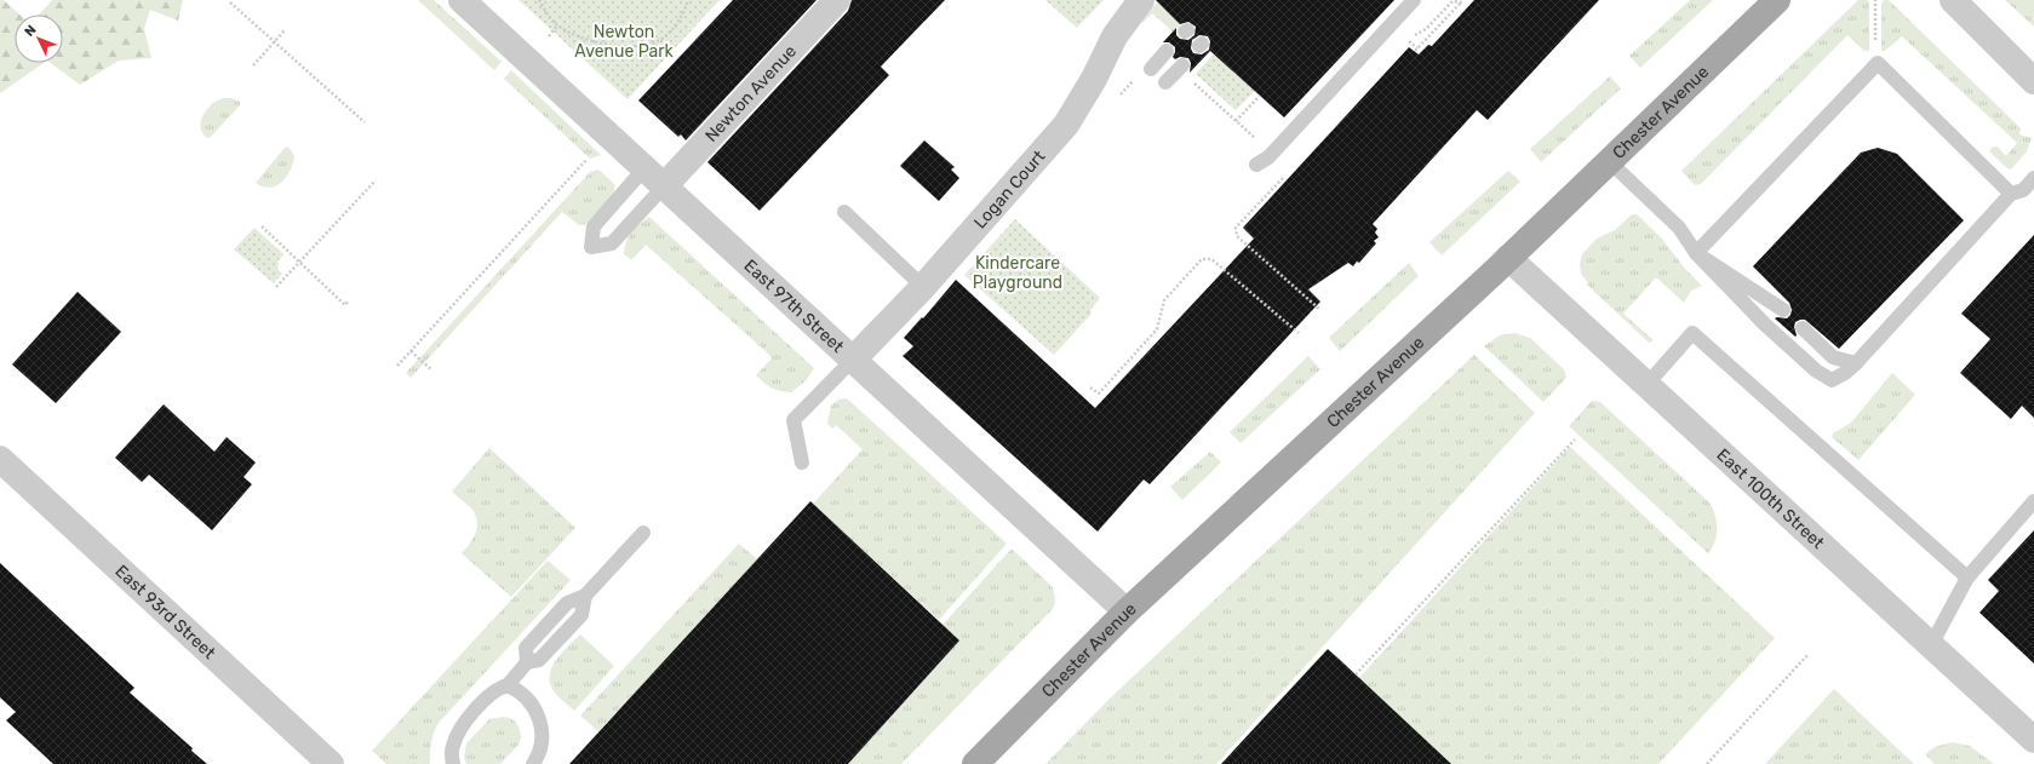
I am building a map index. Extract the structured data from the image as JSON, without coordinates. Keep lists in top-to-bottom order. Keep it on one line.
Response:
{"streets":{"main road":["Chester Avenue"],"street":["Newton Avenue","Logan Court","East 97th Street","East 100th Street","East 93rd Street"]},"crossings":[["Newton Avenue","East 97th Street"],["Chester Avenue","East 97th Street"],["Chester Avenue","East 100th Street"],["Logan Court","East 97th Street"]],"parks":["Newton Avenue Park","Kindercare Playground"],"north":"top left"}
